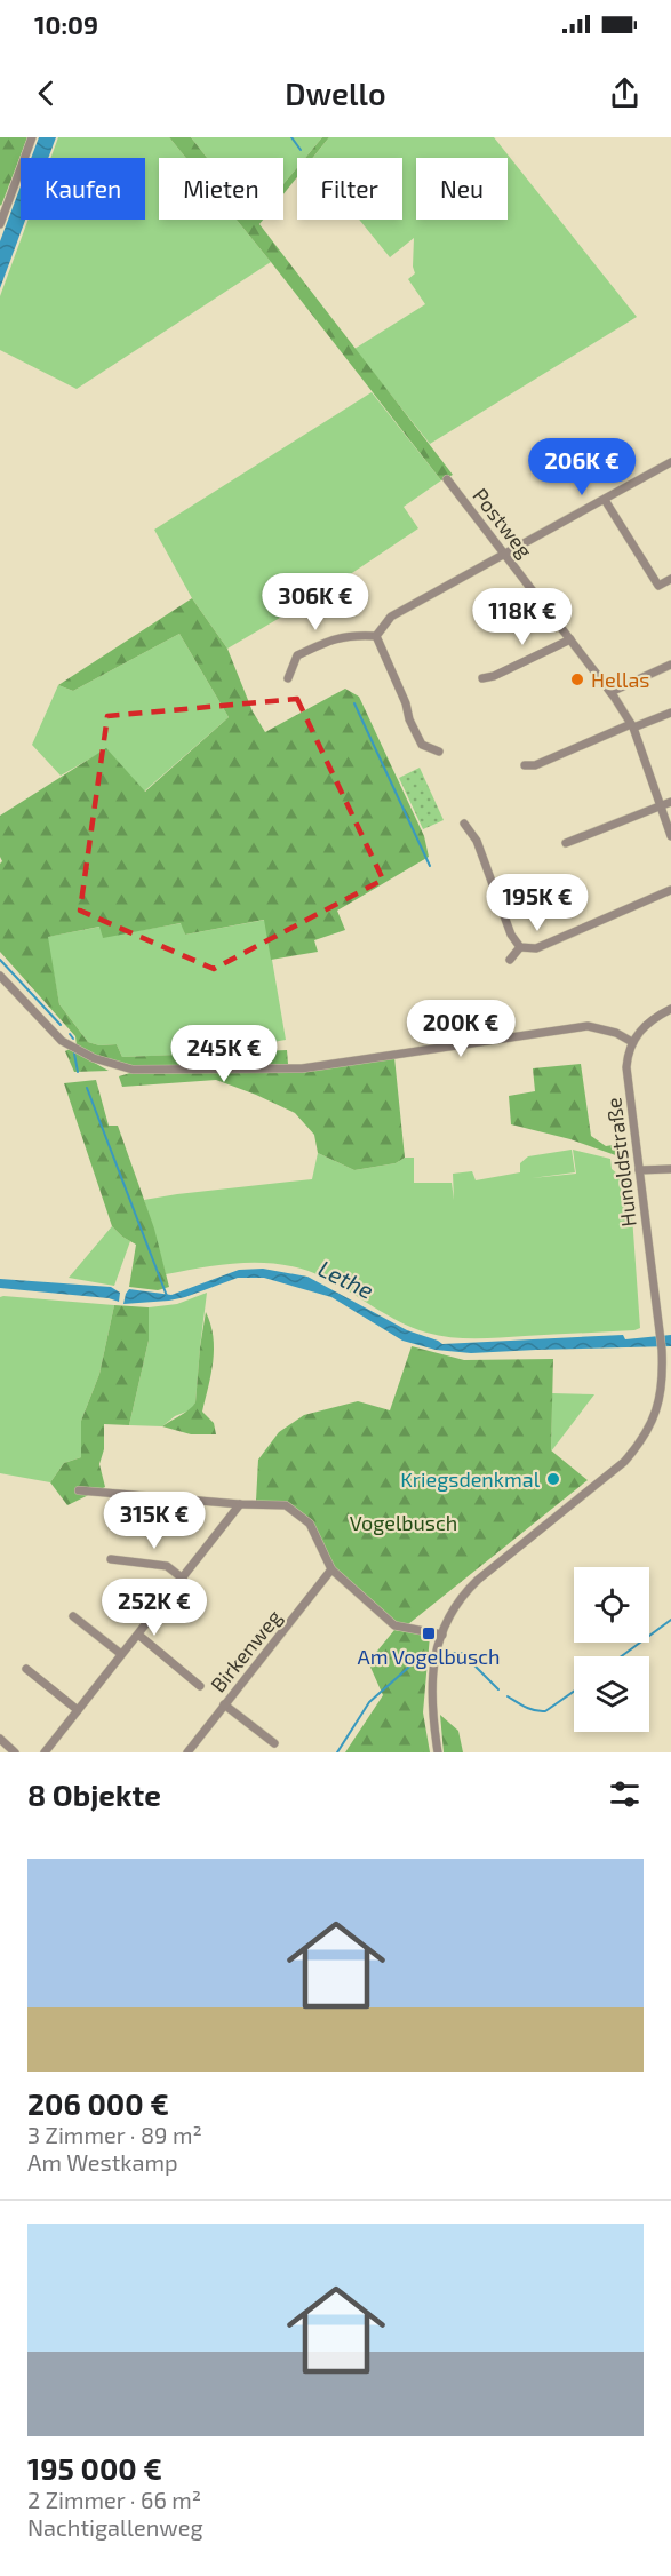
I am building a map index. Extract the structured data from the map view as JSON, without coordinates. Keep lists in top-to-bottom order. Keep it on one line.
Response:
{"streets":{"street":["Postweg","Hunoldstraße","Birkenweg"]},"water":["Lethe"],"parks":["Vogelbusch"],"places":{"other":["Hellas","Kriegsdenkmal"],"transit":["Am Vogelbusch"]},"page":{"status":"10:09","header":"Dwello","chip":["Kaufen","Mieten","Filter","Neu"],"price":["206K €","306K €","118K €","195K €","200K €","245K €","315K €","252K €"],"heading":"8 Objekte","list":[{"name":"206 000 €","note":"3 Zimmer · 89 m² · Am Westkamp"},{"name":"195 000 €","note":"2 Zimmer · 66 m² · Nachtigallenweg"}]}}
